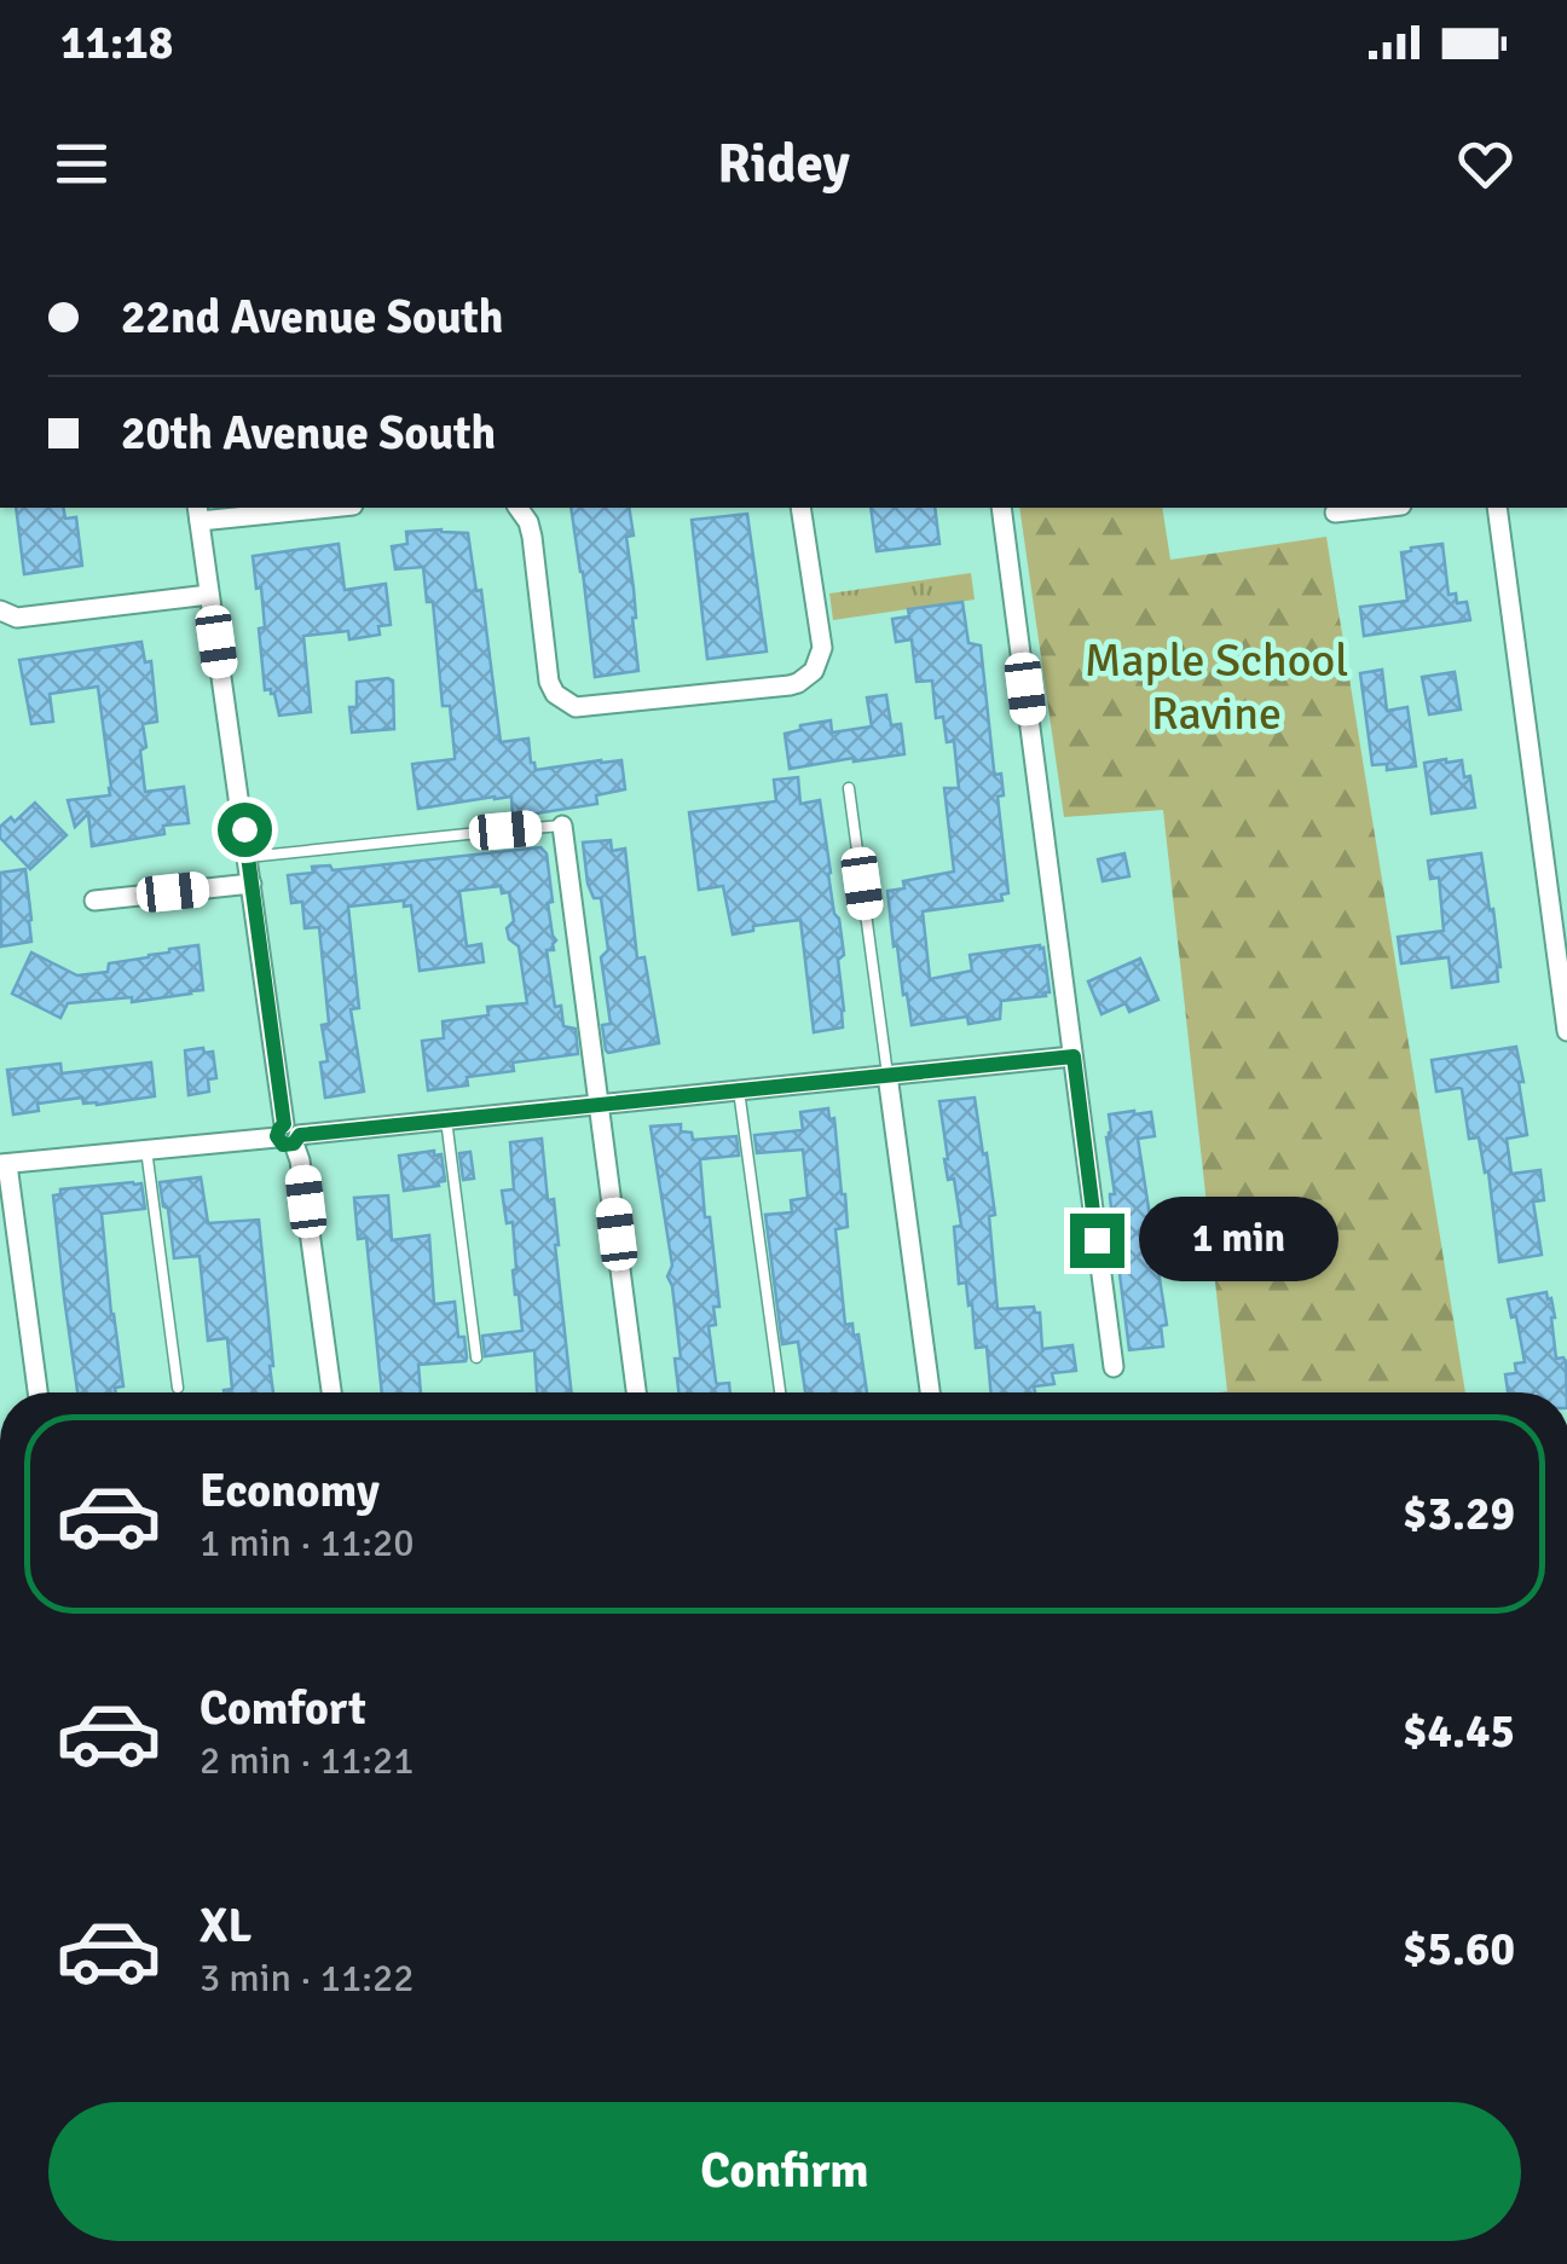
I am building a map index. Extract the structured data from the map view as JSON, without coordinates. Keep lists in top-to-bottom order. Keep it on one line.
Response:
{"parks":["Maple School Ravine"],"page":{"status":"11:18","header":"Ridey","banner":["22nd Avenue South","20th Avenue South"],"bubble":"1 min","list":[{"name":"Economy","note":"1 min · 11:20","value":"$3.29"},{"name":"Comfort","note":"2 min · 11:21","value":"$4.45"},{"name":"XL","note":"3 min · 11:22","value":"$5.60"}],"buttons":"Confirm"}}
